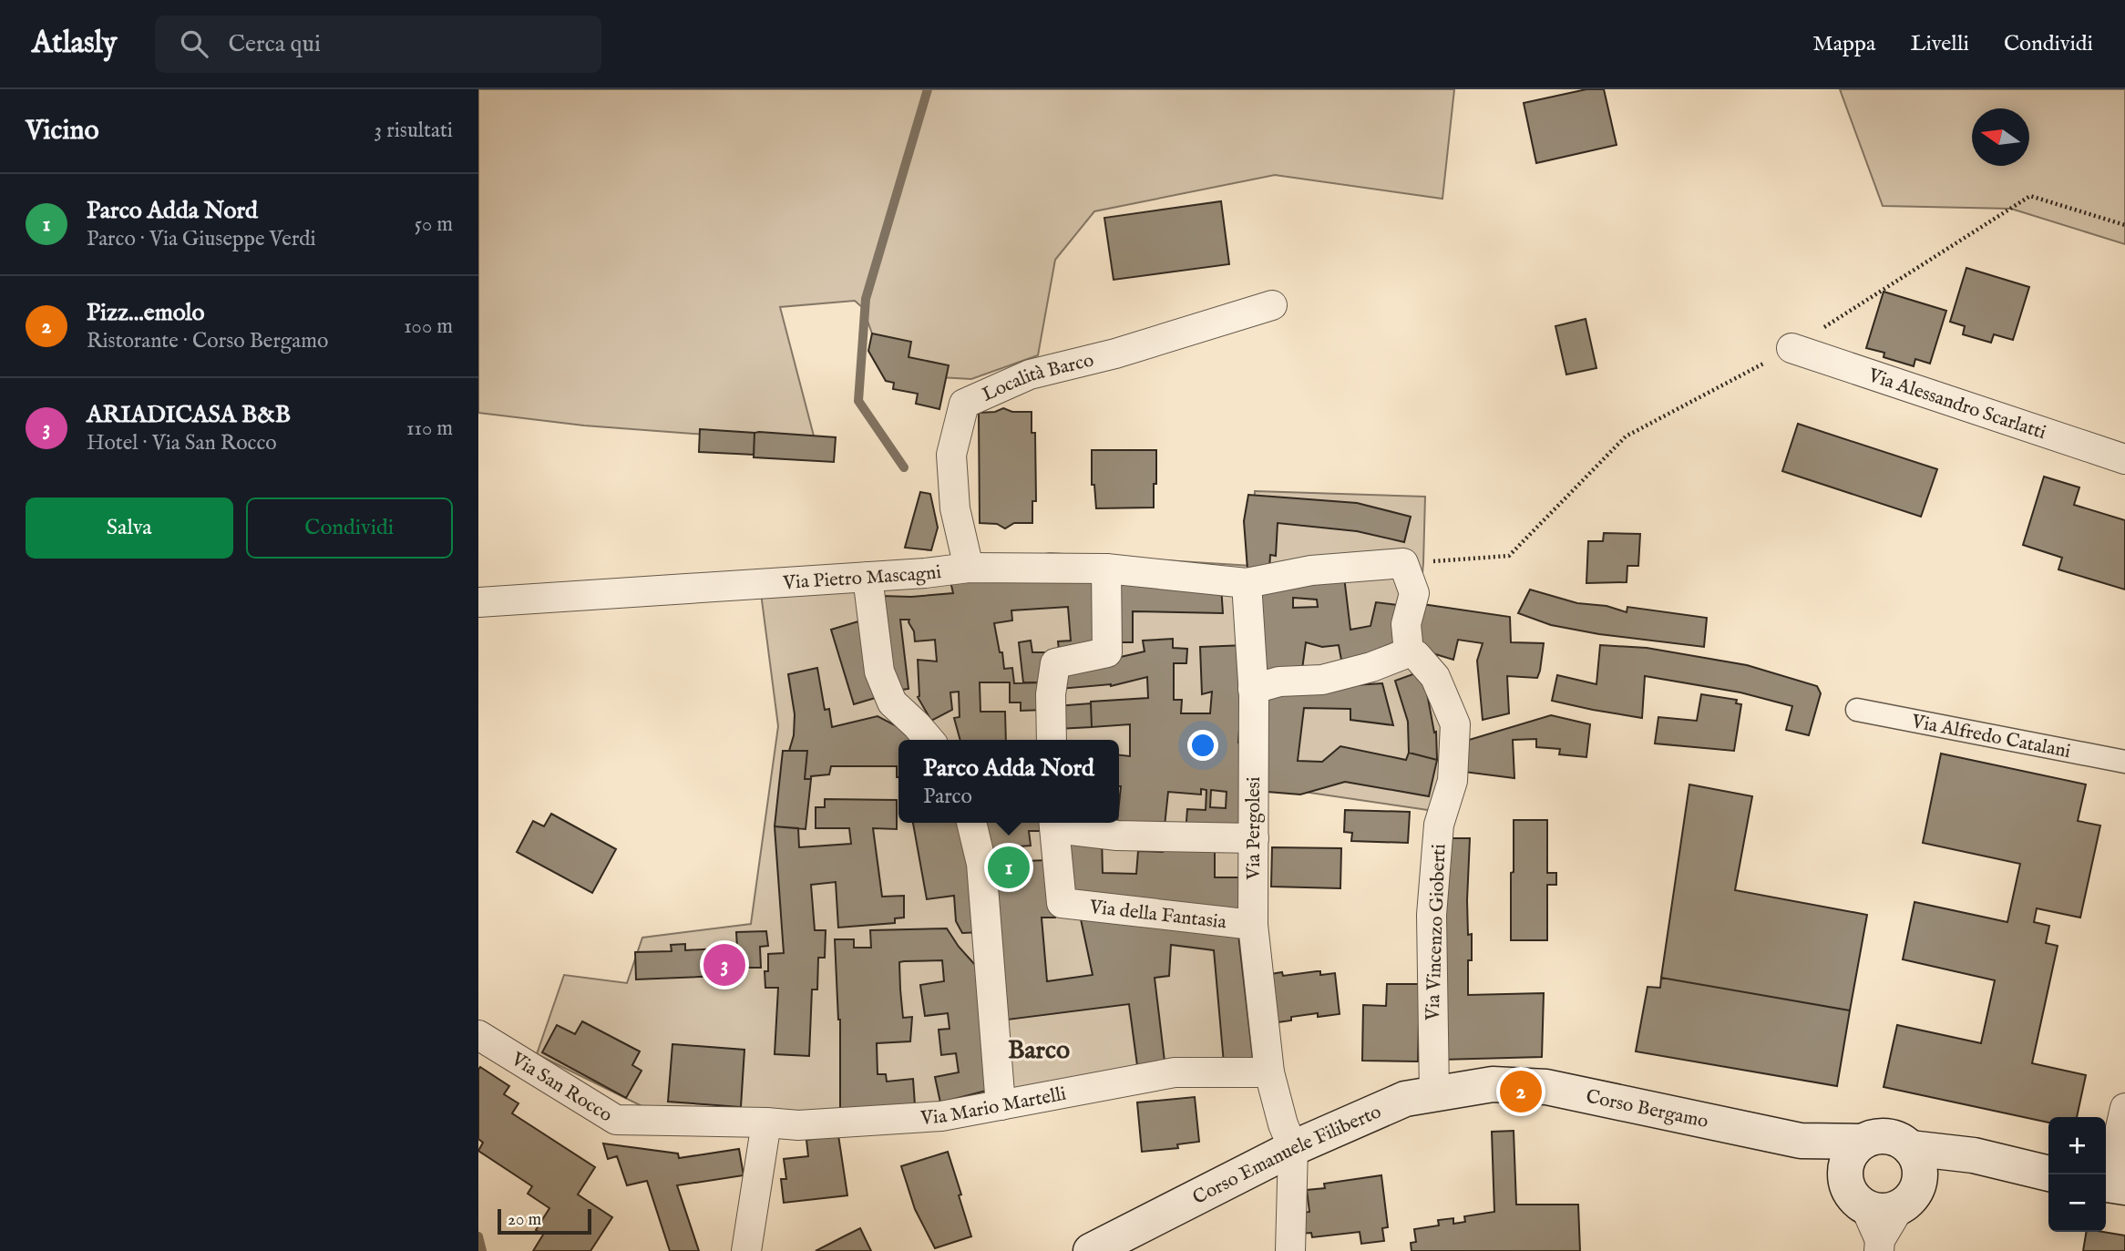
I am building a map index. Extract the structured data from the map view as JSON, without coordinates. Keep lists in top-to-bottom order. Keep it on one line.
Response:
{"streets":{"main road":["Corso Bergamo","Corso Emanuele Filiberto"],"street":["Località Barco","Via Alessandro Scarlatti","Via Pietro Mascagni","Via Alfredo Catalani","Via Pergolesi","Via della Fantasia","Via Vincenzo Gioberti","Via San Rocco","Via Mario Martelli"]},"crossings":[["Località Barco","Via Pietro Mascagni"],["Via Pietro Mascagni","Via Pergolesi"],["Via Pergolesi","Via della Fantasia"],["Via Pergolesi","Via Mario Martelli"],["Via Vincenzo Gioberti","Corso Emanuele Filiberto"],["Via San Rocco","Via Mario Martelli"],["Corso Bergamo","Corso Emanuele Filiberto"]],"districts":["Barco"],"scale_bar":"20 m","north":"left","page":{"header":"Atlasly","search":"Cerca qui","nav":["Mappa","Livelli","Condividi"],"heading":["Vicino","3 risultati"],"list":[{"mark":"1","name":"Parco Adda Nord","note":"Parco · Via Giuseppe Verdi","value":"50 m"},{"mark":"2","name":"Pizz...emolo","note":"Ristorante · Corso Bergamo","value":"100 m"},{"mark":"3","name":"ARIADICASA B&B","note":"Hotel · Via San Rocco","value":"110 m"}],"buttons":["Salva","Condividi"],"popup":["Parco Adda Nord","Parco"],"pins":["1","3","2"],"map_buttons":["+","−"],"scale":"20 m"}}
